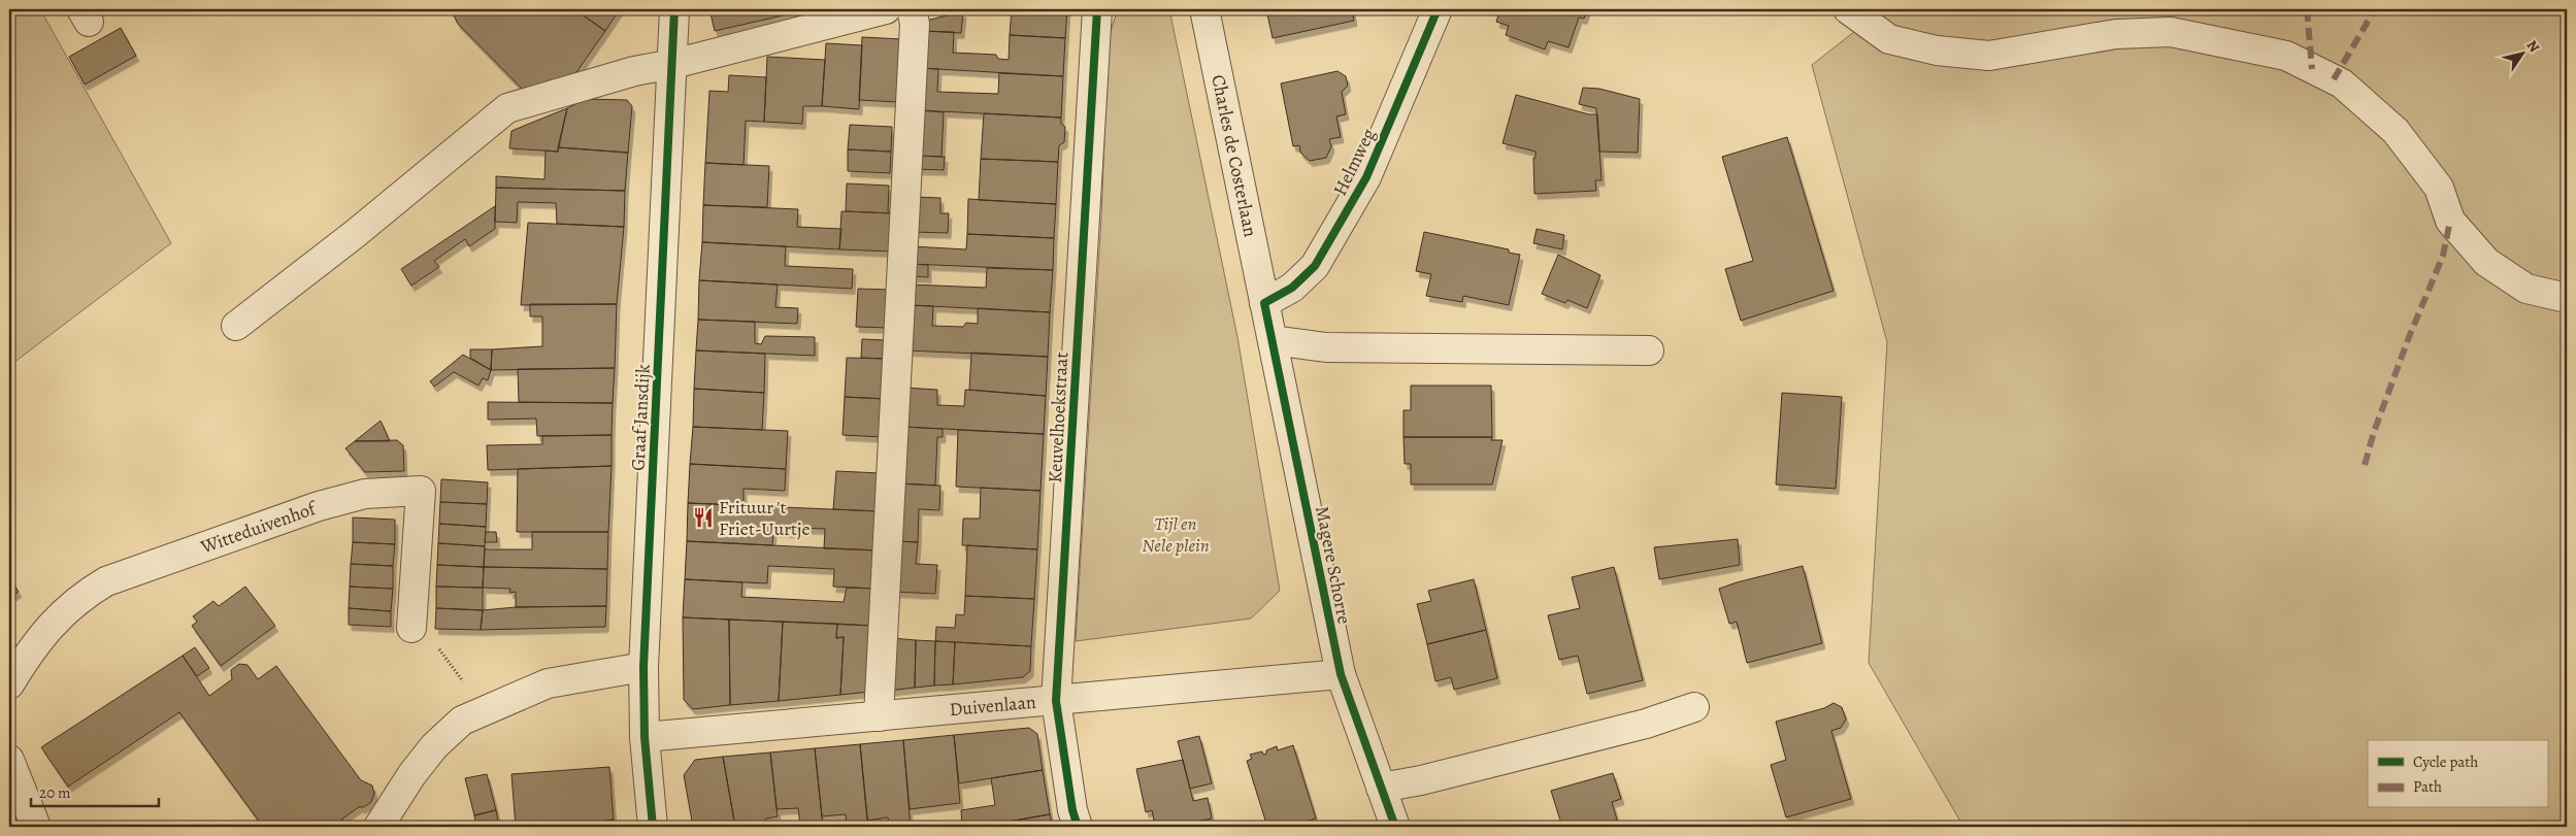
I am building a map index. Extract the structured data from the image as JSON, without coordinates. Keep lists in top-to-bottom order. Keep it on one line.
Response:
{"streets":{"street":["Charles de Costerlaan","Helmweg","Graaf Jansdijk","Keuvelhoekstraat","Witteduivenhof","Magere Schorre","Duivenlaan"]},"crossings":[["Charles de Costerlaan","Helmweg"],["Charles de Costerlaan","Magere Schorre"],["Helmweg","Magere Schorre"],["Graaf Jansdijk","Duivenlaan"],["Keuvelhoekstraat","Duivenlaan"],["Magere Schorre","Duivenlaan"]],"parks":["Tijl en Nele plein"],"places":{"restaurant":["Frituur 't Friet-Uurtje"]},"legend":["Cycle path","Path"],"scale_bar":"20 m","north":"top right"}
